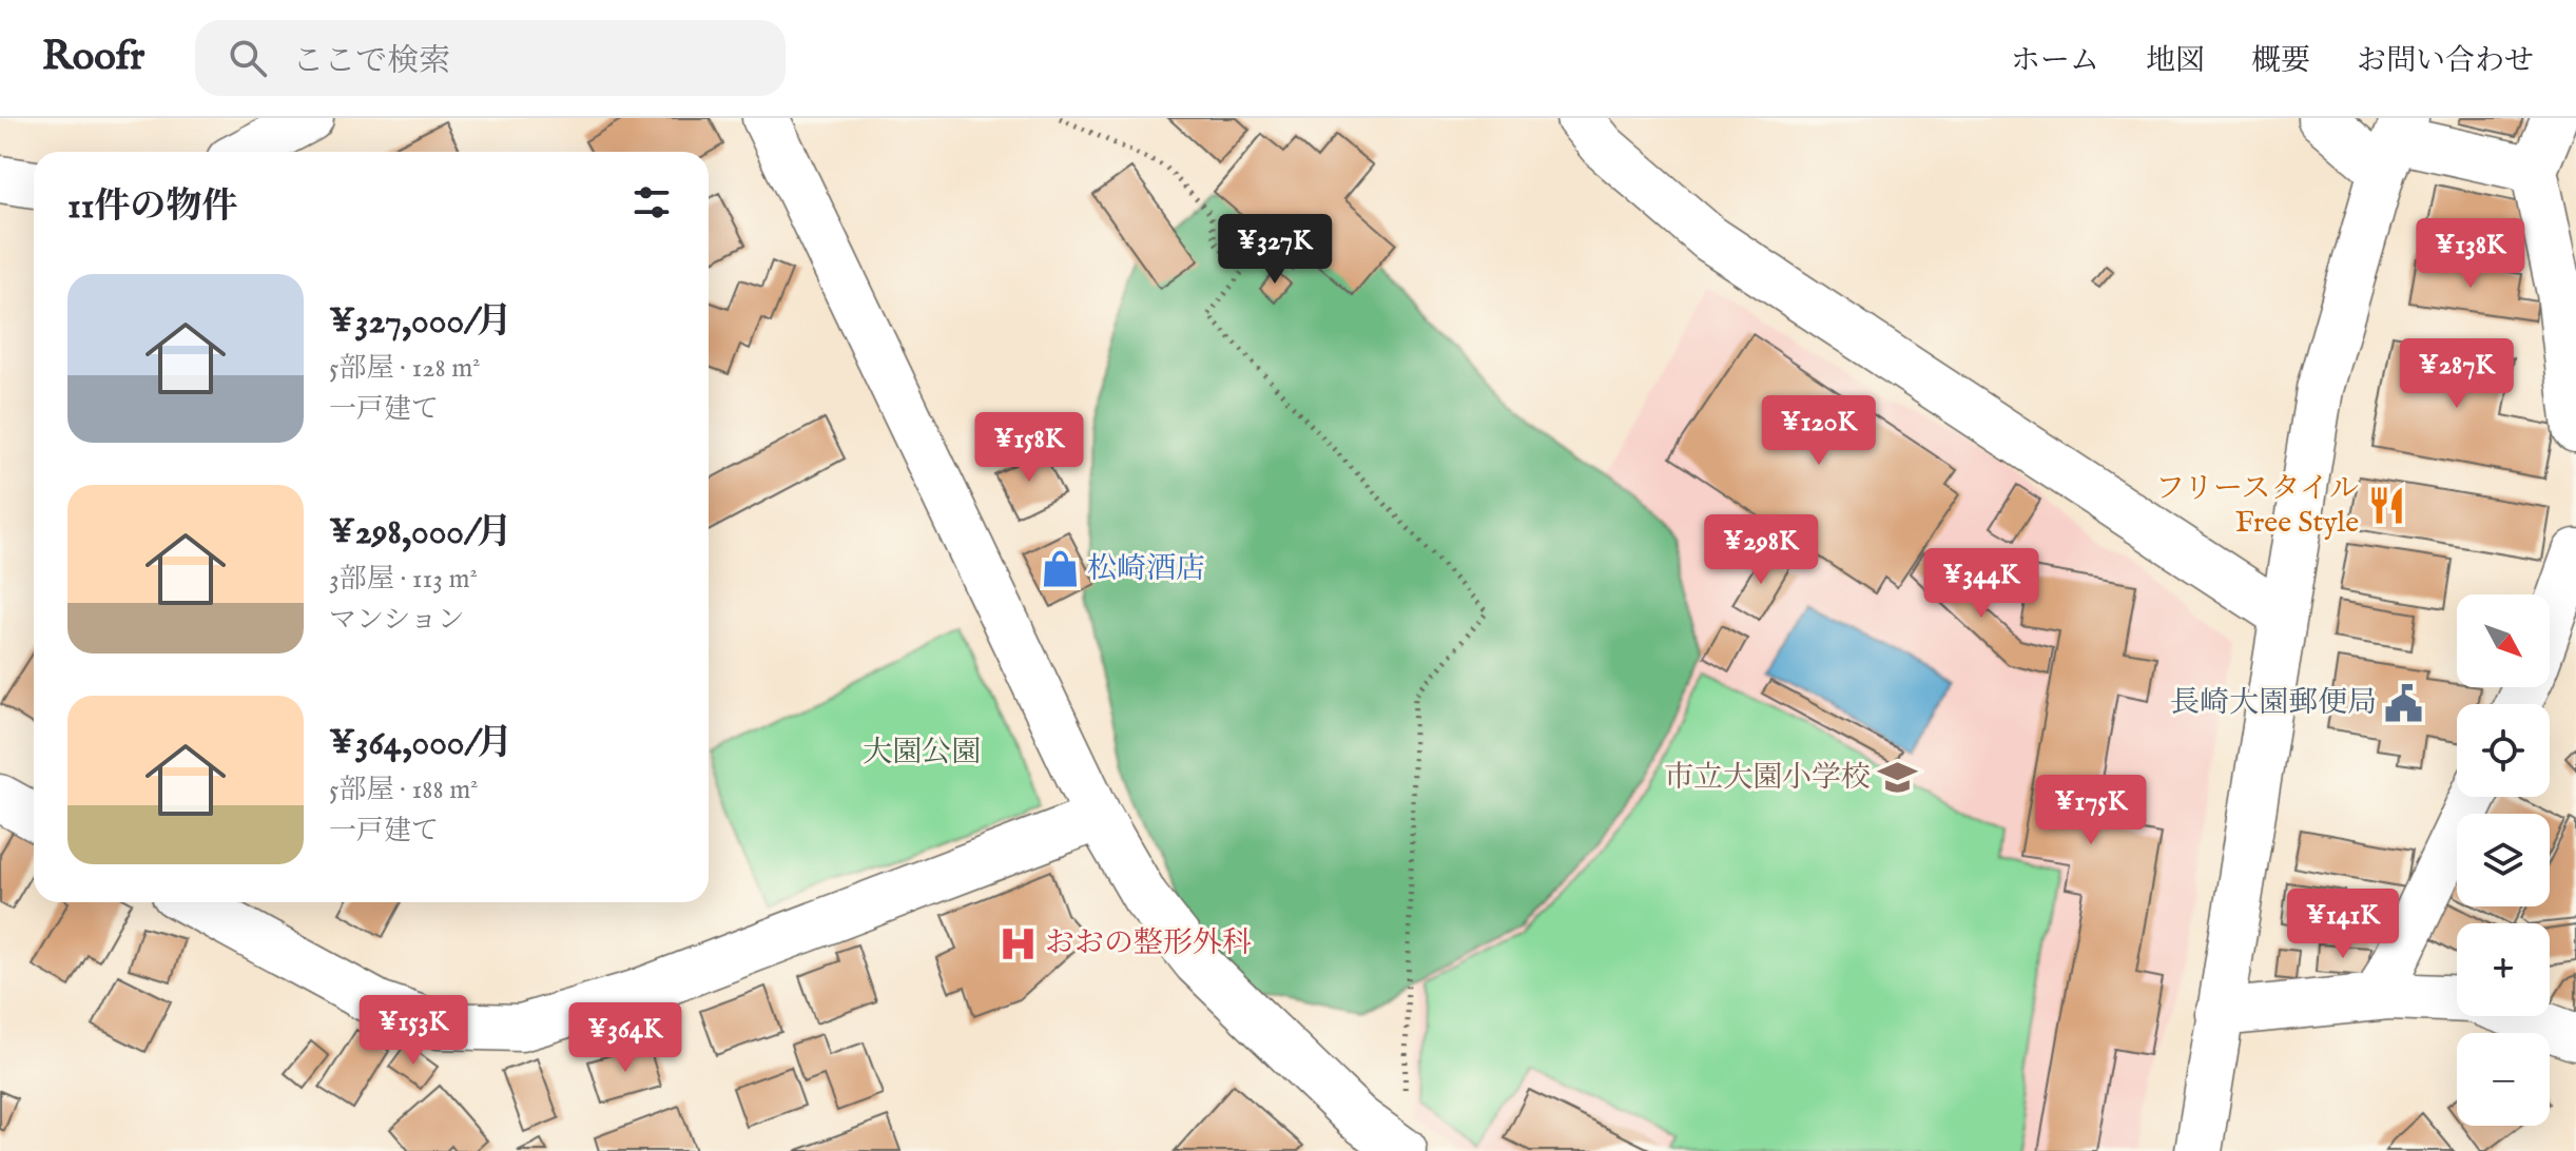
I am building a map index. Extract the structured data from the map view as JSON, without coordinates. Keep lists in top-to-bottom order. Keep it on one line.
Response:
{"parks":["大園公園"],"places":{"restaurant":["フリースタイル Free Style"],"shop":["松崎酒店"],"public building":["長崎大園郵便局"],"school or university":["市立大園小学校"],"hospital":["おおの整形外科"]},"north":"bottom right","page":{"header":"Roofr","search":"ここで検索","nav":["ホーム","地図","概要","お問い合わせ"],"heading":"11件の物件","price":["¥327K","¥138K","¥287K","¥120K","¥158K","¥298K","¥344K","¥175K","¥141K","¥153K","¥364K"],"list":[{"name":"¥327,000/月","note":"5部屋 · 128 m² · 一戸建て"},{"name":"¥298,000/月","note":"3部屋 · 113 m² · マンション"},{"name":"¥364,000/月","note":"5部屋 · 188 m² · 一戸建て"}],"map_buttons":["+","−"]}}
